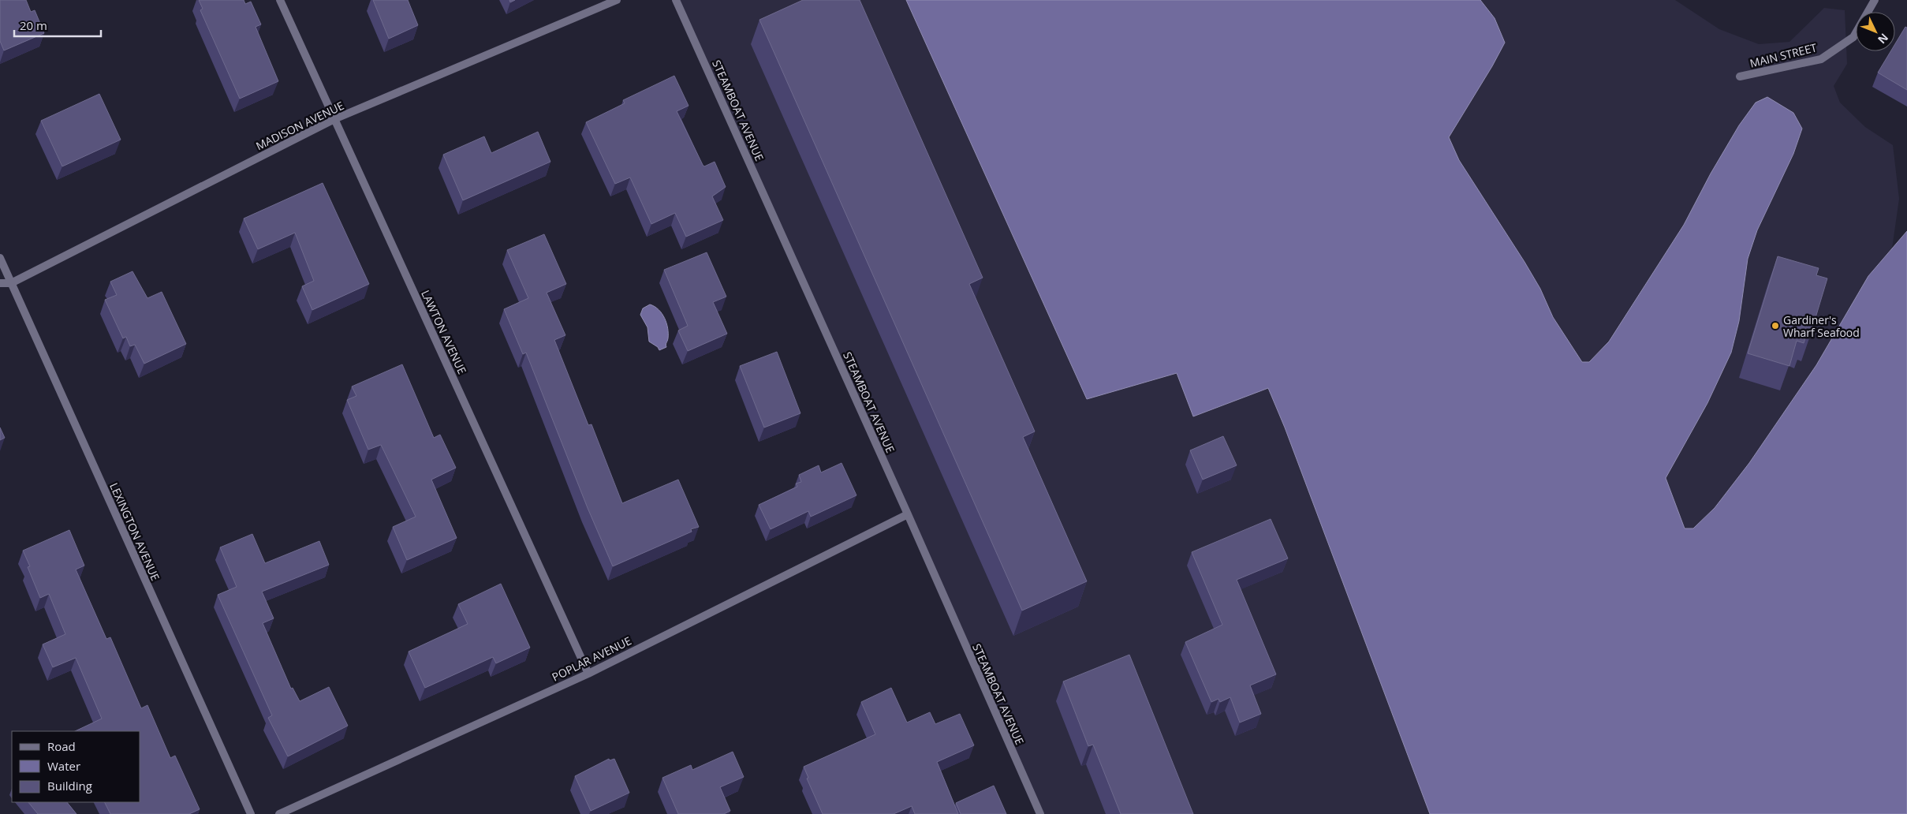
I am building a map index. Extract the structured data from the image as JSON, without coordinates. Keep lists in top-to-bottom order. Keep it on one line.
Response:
{"streets":{"street":["MAIN STREET","STEAMBOAT AVENUE","MADISON AVENUE","LAWTON AVENUE","LEXINGTON AVENUE","POPLAR AVENUE"]},"crossings":[["STEAMBOAT AVENUE","POPLAR AVENUE"],["MADISON AVENUE","LAWTON AVENUE"],["MADISON AVENUE","LEXINGTON AVENUE"],["LAWTON AVENUE","POPLAR AVENUE"]],"places":["Gardiner's Wharf Seafood"],"legend":["Road","Water","Building"],"scale_bar":"20 m","north":"bottom right"}
